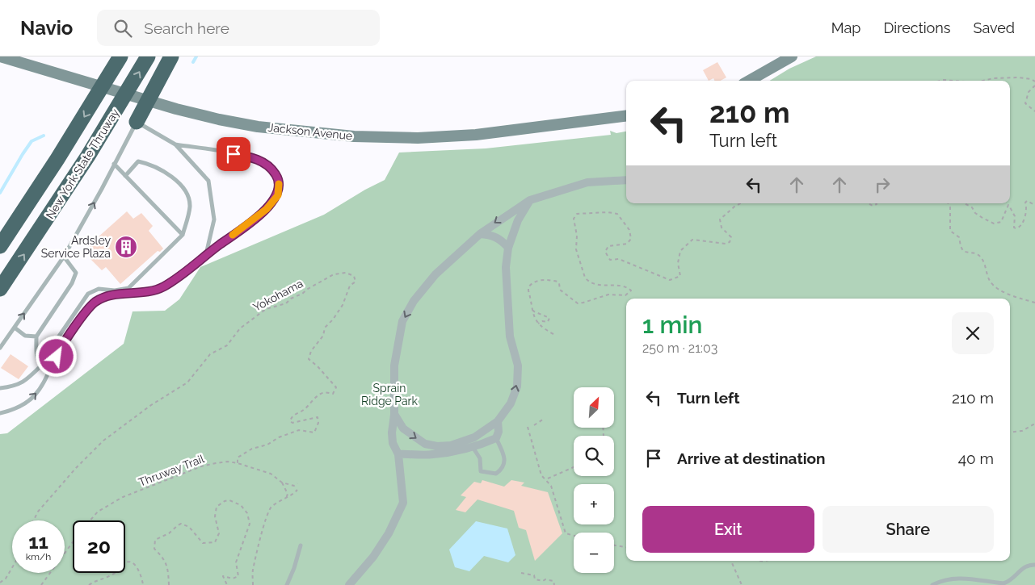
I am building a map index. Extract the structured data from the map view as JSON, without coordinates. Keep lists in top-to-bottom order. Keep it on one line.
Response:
{"streets":{"highway":["New York State Thruway"],"main road":["Jackson Avenue"],"path":["Yokohama","Thruway Trail"]},"crossings":[["Yokohama","Thruway Trail"]],"parks":["Sprain Ridge Park"],"places":{"building":["Ardsley Service Plaza"]},"north":"top right","page":{"header":"Navio","search":"Search here","nav":["Map","Directions","Saved"],"turn":["210 m","Turn left"],"heading":["1 min","250 m · 21:03"],"list":[{"name":"Turn left","value":"210 m"},{"name":"Arrive at destination","value":"40 m"}],"map_buttons":["+","−"],"buttons":["Exit","Share"],"speed":"11 km/h","limit":"20"}}
